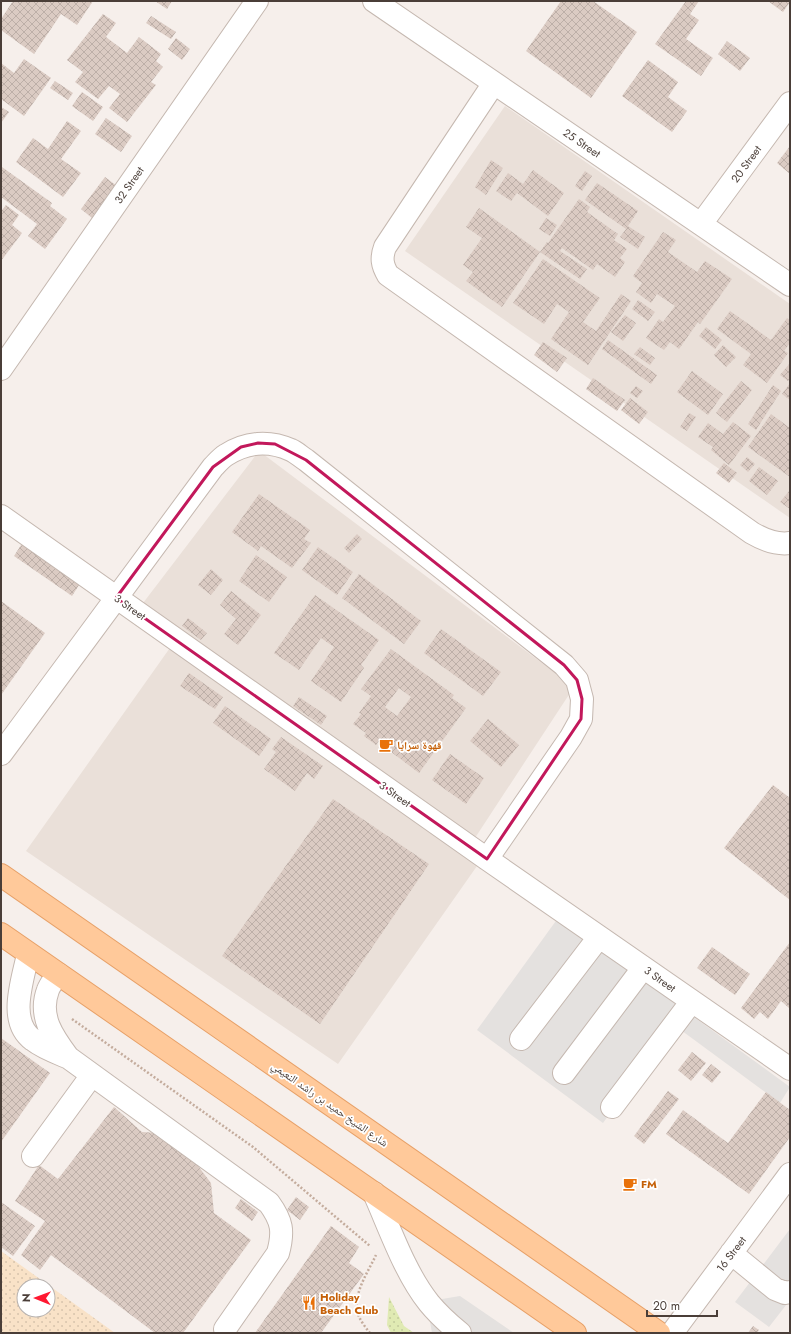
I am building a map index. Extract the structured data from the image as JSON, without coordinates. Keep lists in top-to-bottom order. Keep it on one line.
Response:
{"streets":{"main road":["شارع الشيخ حميد بن راشد النعيمي"],"street":["25 Street","20 Street","32 Street","3 Street","16 Street"]},"crossings":[["25 Street","20 Street"]],"places":{"cafe":["قهوة سرايا","FM"],"restaurant":["Holiday Beach Club"]},"scale_bar":"20 m","north":"left"}
